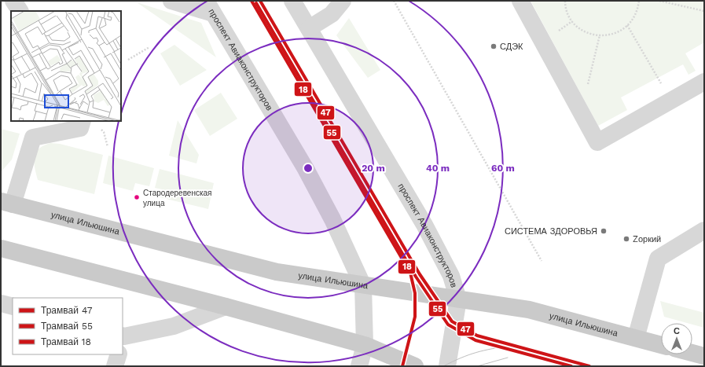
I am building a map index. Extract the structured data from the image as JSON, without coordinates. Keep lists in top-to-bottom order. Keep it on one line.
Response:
{"streets":{"main road":["улица Ильюшина"],"street":["проспект Авиаконструкторов"]},"crossings":[["проспект Авиаконструкторов","улица Ильюшина"]],"places":["СДЭК","Стародеревенская улица","СИСТЕМА ЗДОРОВЬЯ","Zоркий"],"lines":["tram line 47","tram line 18","tram line 55"],"legend":["Трамвай 47","Трамвай 55","Трамвай 18"],"north":"top","rings":["20 m","40 m","60 m"]}
